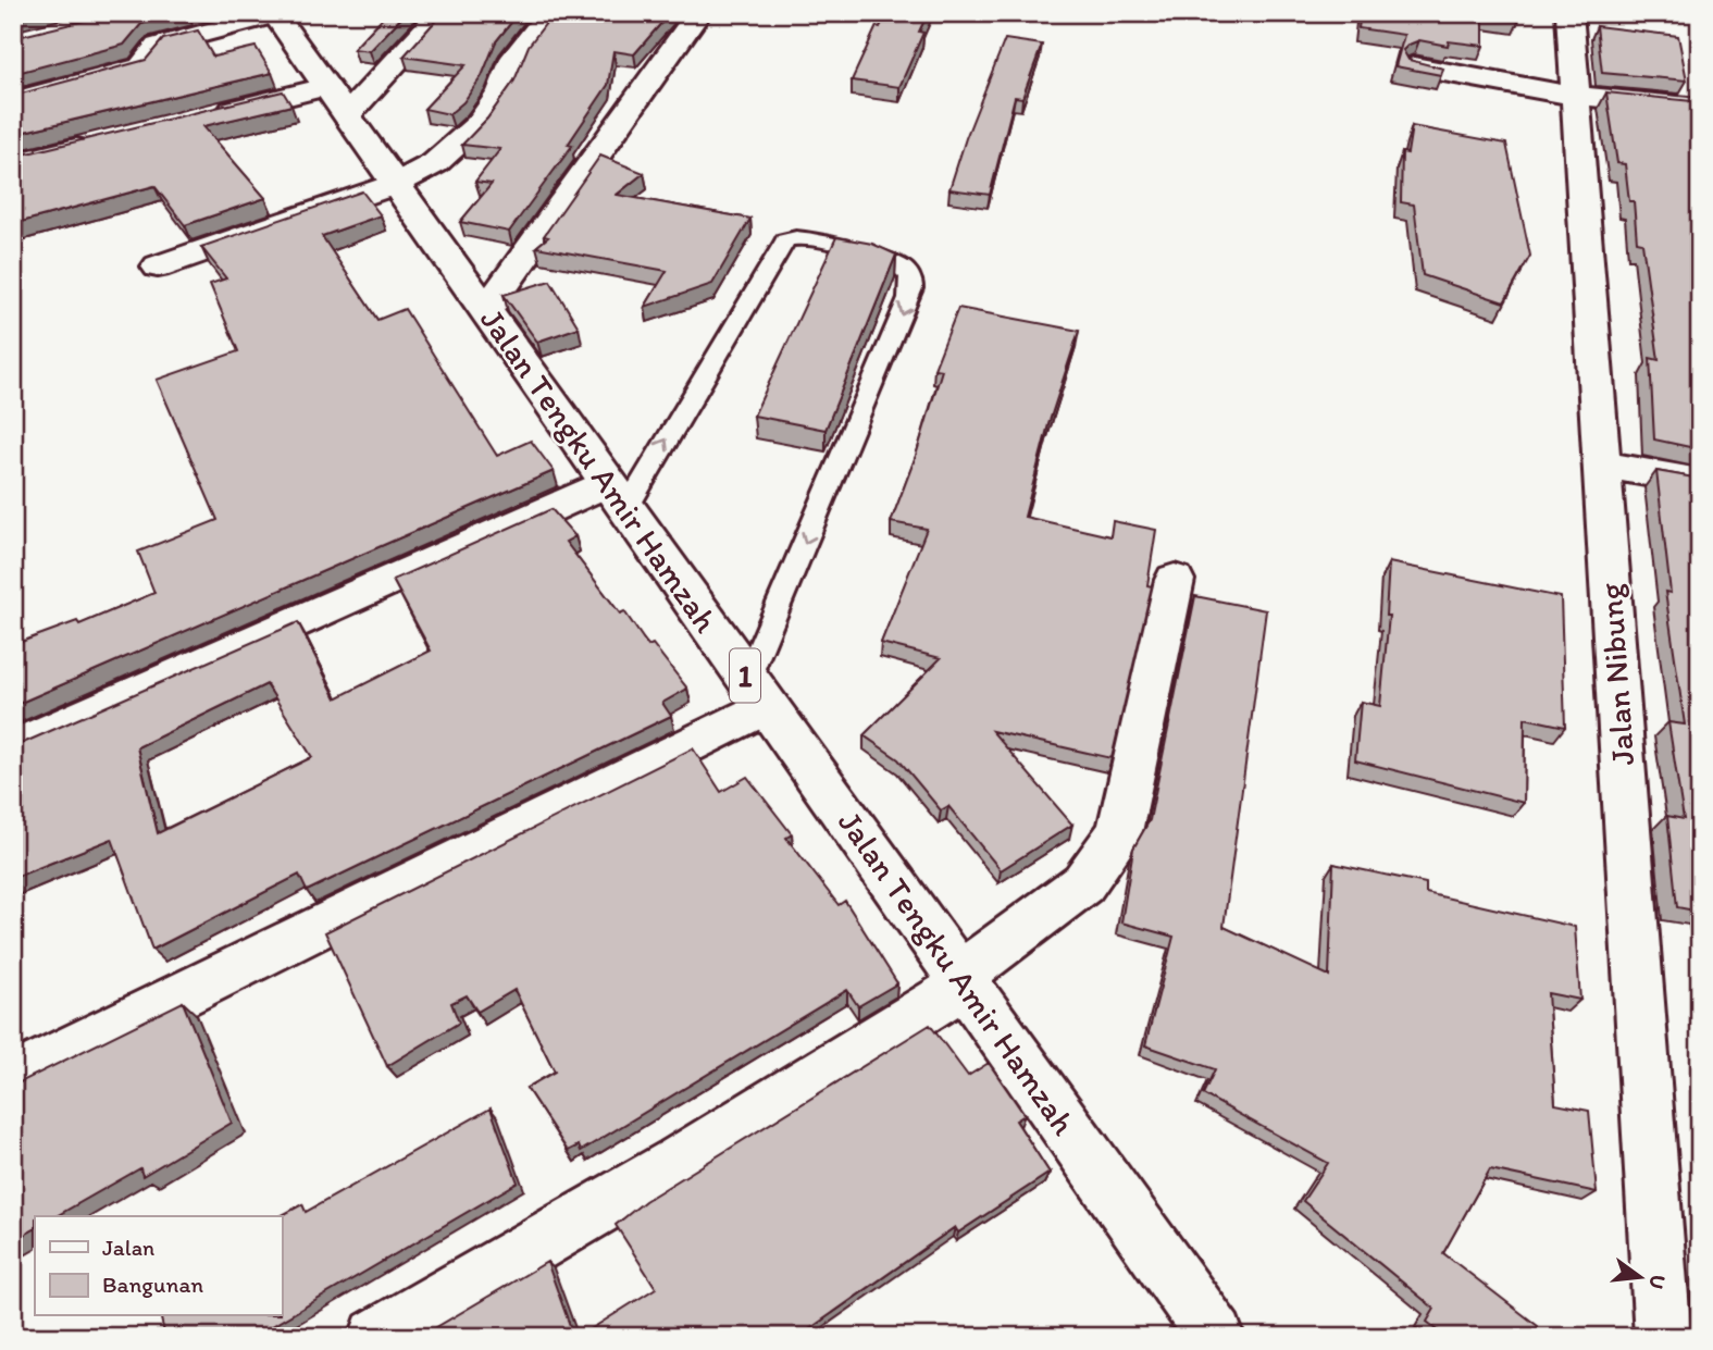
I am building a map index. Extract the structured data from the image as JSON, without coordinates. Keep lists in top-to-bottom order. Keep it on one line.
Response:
{"streets":{"street":["Jalan Tengku Amir Hamzah","Jalan Nibung","1"]},"legend":["Jalan","Bangunan"],"north":"right"}
